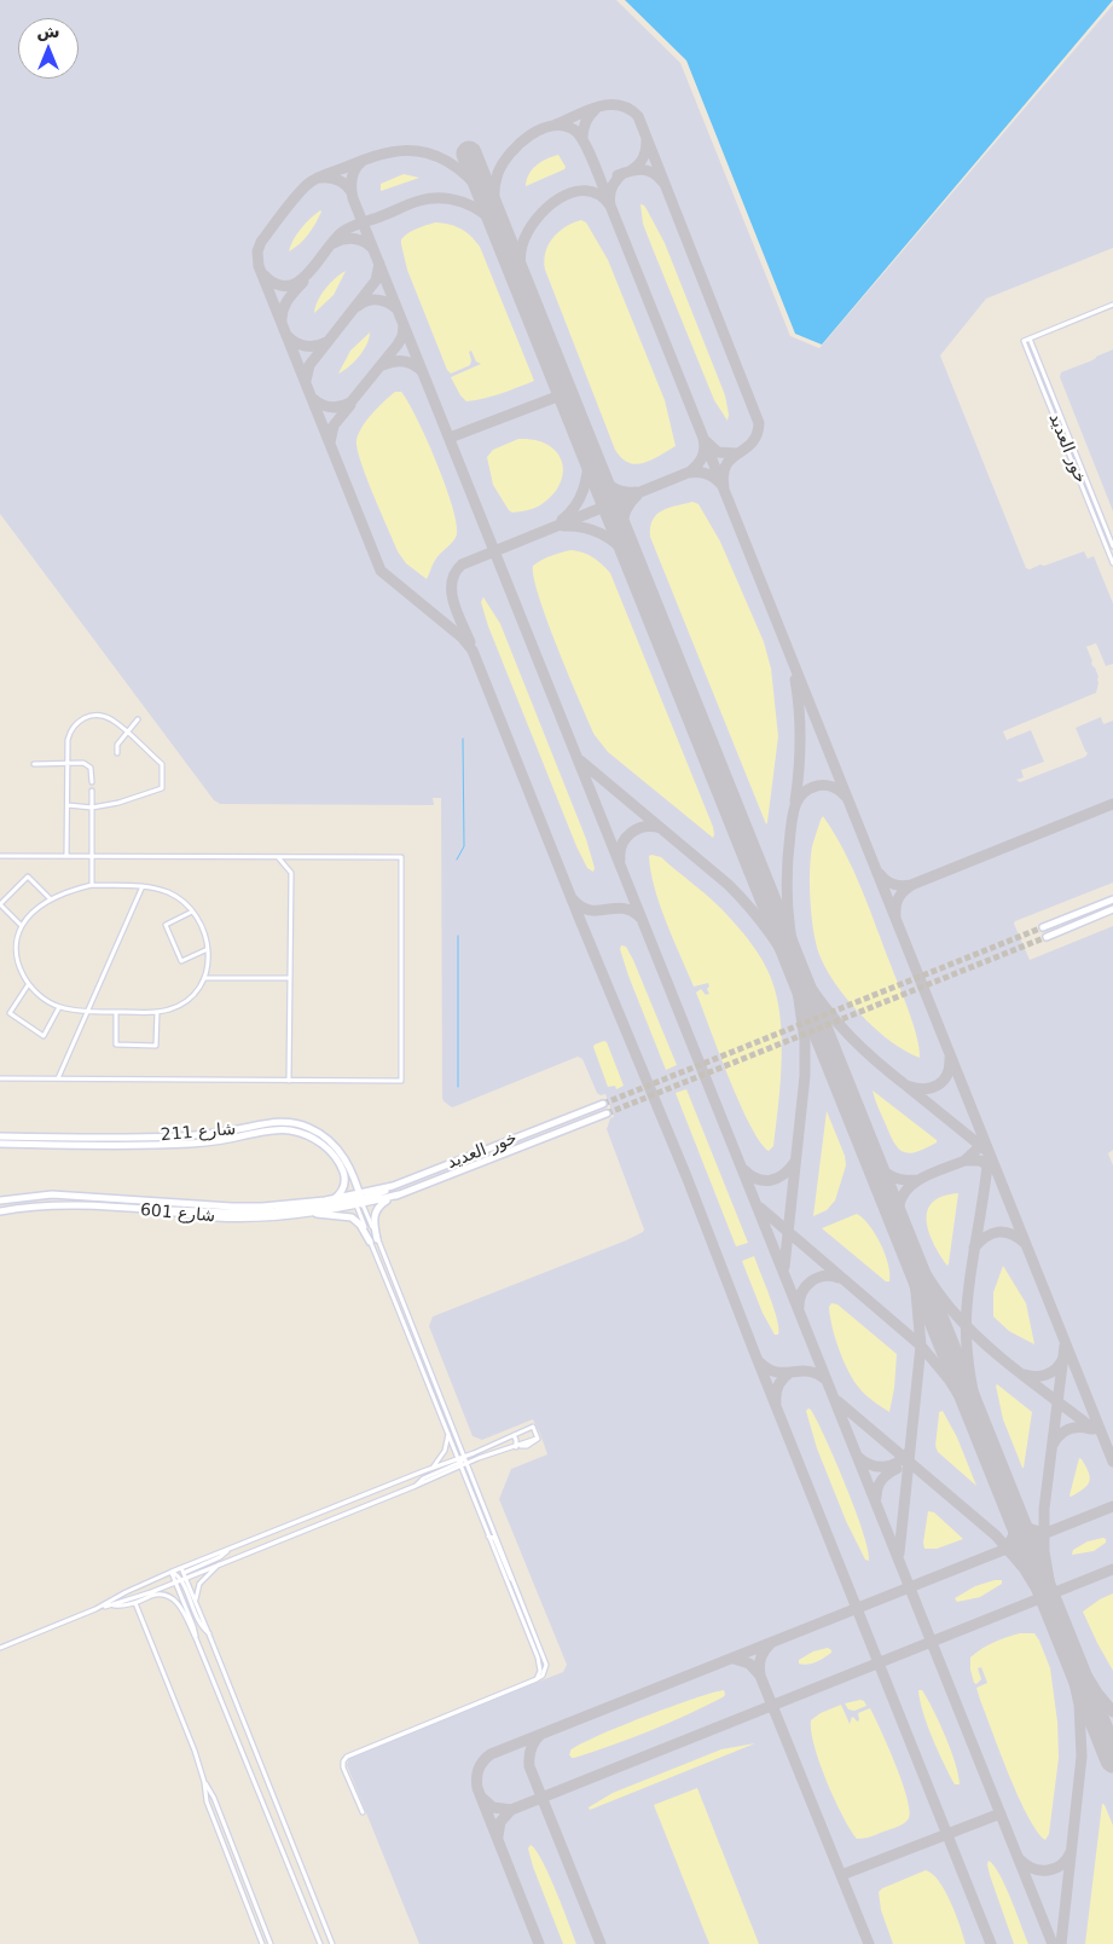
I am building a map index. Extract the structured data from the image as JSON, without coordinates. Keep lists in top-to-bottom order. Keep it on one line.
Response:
{"streets":{"main road":["خور العديد","شارع 211","شارع 601"]},"crossings":[["خور العديد","شارع 211"],["خور العديد","شارع 601"],["شارع 211","شارع 601"]],"north":"top"}
